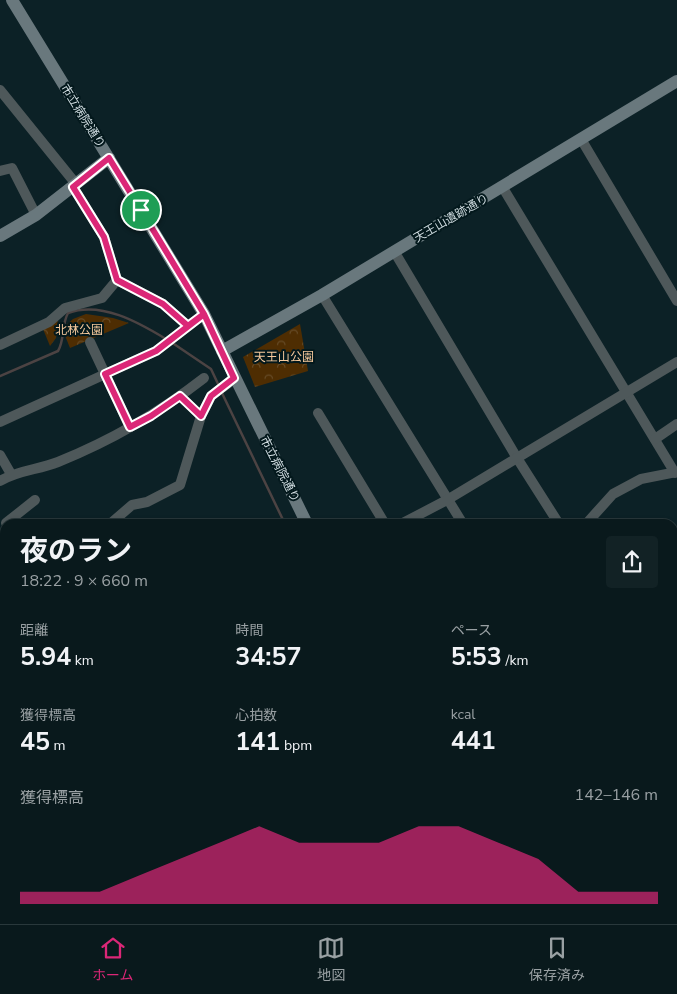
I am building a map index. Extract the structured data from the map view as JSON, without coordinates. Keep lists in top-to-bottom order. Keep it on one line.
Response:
{"streets":{"street":["市立病院通り","天王山遺跡通り"]},"crossings":[["市立病院通り","天王山遺跡通り"]],"parks":["北林公園","天王山公園"],"page":{"heading":["夜のラン","18:22 · 9 × 660 m"],"stats":[["距離","5.94 km"],["時間","34:57"],["ペース","5:53 /km"],["獲得標高","45 m"],["心拍数","141 bpm"],["kcal","441"]],"chart":["獲得標高","142–146 m"],"tabs":["ホーム","地図","保存済み"]}}
